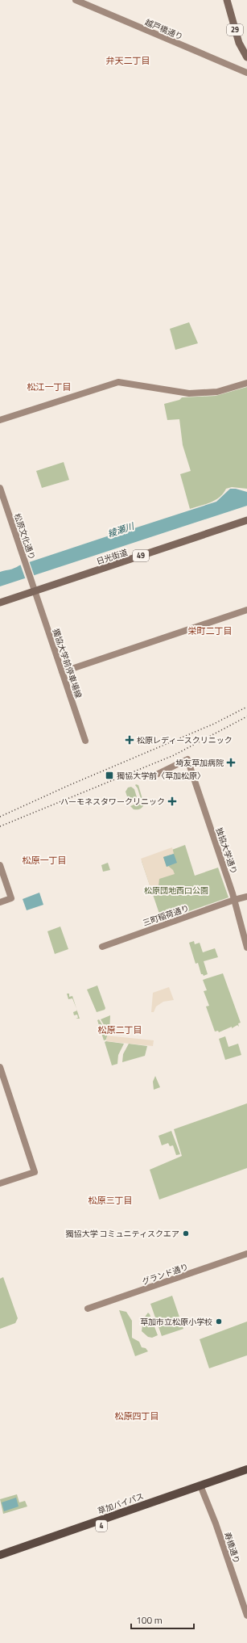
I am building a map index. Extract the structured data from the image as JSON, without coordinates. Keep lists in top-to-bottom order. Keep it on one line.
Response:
{"streets":{"highway":["草加バイパス","4"],"main road":["29","49","日光街道"],"street":["越戸橋通り","松原文化通り","獨協大学前停車場線","独協大学通り","三町稲荷通り","グランド通り","寿橋通り"]},"crossings":[["松原文化通り","日光街道"],["松原文化通り","獨協大学前停車場線"],["日光街道","獨協大学前停車場線"],["独協大学通り","三町稲荷通り"],["草加バイパス","寿橋通り"]],"districts":["弁天二丁目","松江一丁目","栄町二丁目","松原一丁目","松原二丁目","松原三丁目","松原四丁目"],"water":["綾瀬川"],"parks":["松原団地西口公園"],"places":{"health":["松原レディースクリニック","埼友草加病院","ハーモネスタワークリニック"],"transit":["獨協大学前〈草加松原〉"],"other":["獨協大学 コミュニティスクエア","草加市立松原小学校"]},"scale_bar":"100 m"}
